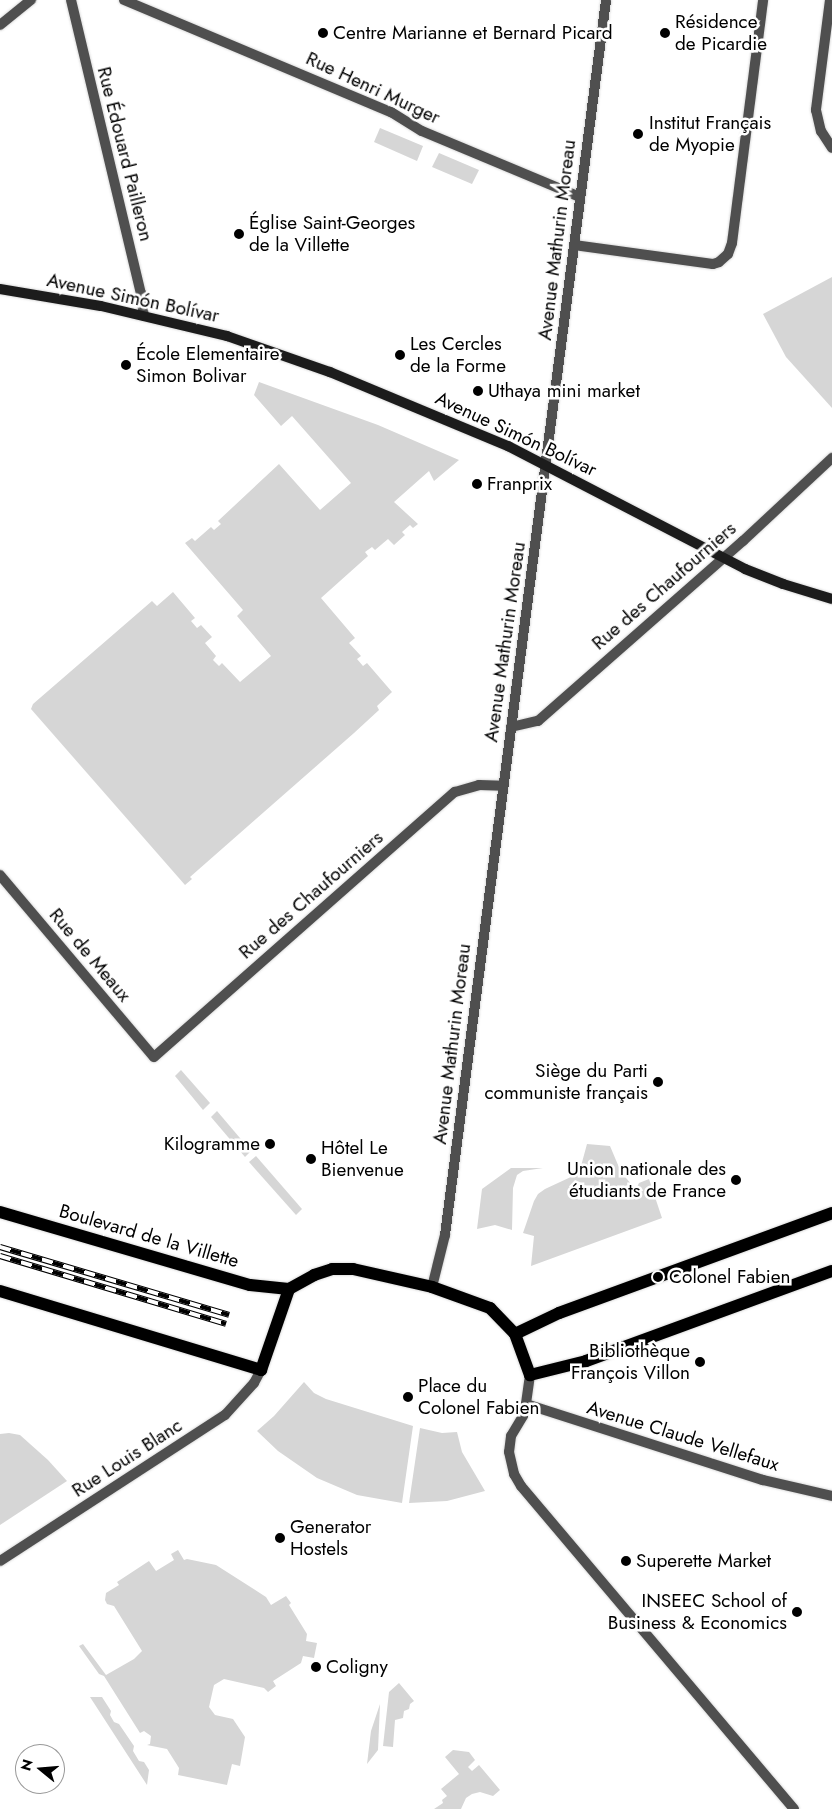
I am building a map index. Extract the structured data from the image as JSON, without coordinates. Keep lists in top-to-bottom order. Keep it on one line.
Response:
{"streets":{"main road":["Avenue Simón Bolívar","Boulevard de la Villette"],"street":["Rue Henri Murger","Rue Édouard Pailleron","Avenue Mathurin Moreau","Rue des Chaufourniers","Rue de Meaux","Avenue Claude Vellefaux","Rue Louis Blanc"]},"crossings":[["Rue Henri Murger","Avenue Mathurin Moreau"],["Rue Édouard Pailleron","Avenue Simón Bolívar"],["Avenue Mathurin Moreau","Avenue Simón Bolívar"],["Avenue Mathurin Moreau","Rue des Chaufourniers"],["Avenue Simón Bolívar","Rue des Chaufourniers"],["Rue des Chaufourniers","Rue de Meaux"]],"places":["Centre Marianne et Bernard Picard","Résidence de Picardie","Institut Français de Myopie","Église Saint-Georges de la Villette","Les Cercles de la Forme","École Elementaire Simon Bolivar","Uthaya mini market","Franprix","Siège du Parti communiste français","Kilogramme","Hôtel Le Bienvenue","Union nationale des étudiants de France","Colonel Fabien","Bibliothèque François Villon","Place du Colonel Fabien","Generator Hostels","Superette Market","INSEEC School of Business & Economics","Coligny"],"north":"left"}
